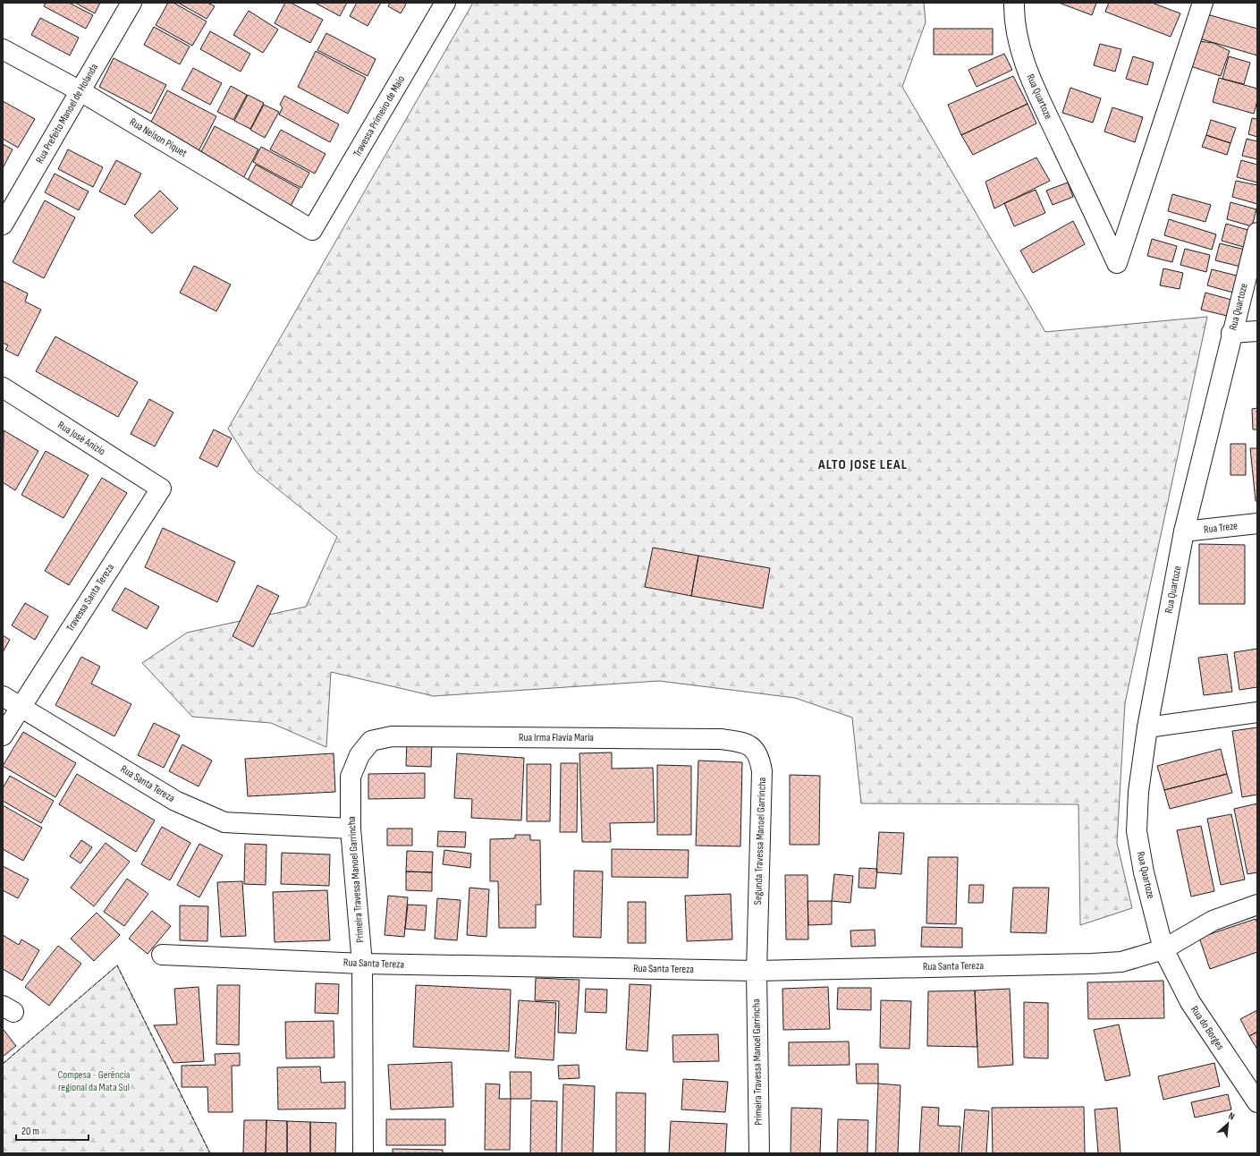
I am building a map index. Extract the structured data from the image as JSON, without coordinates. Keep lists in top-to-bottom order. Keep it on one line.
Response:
{"streets":{"street":["Rua Quartoze","Rua Prefeito Manoel de Holanda","Travessa Primeiro de Maio","Rua Nelson Piquet","Rua José Anizio","Rua Treze","Travessa Santa Tereza","Rua Irma Flavia Maria","Rua Santa Tereza","Segunda Travessa Manoel Garrincha","Primeira Travessa Manoel Garrincha","Rua do Borges"]},"crossings":[["Rua Quartoze","Rua Treze"],["Rua Quartoze","Rua Santa Tereza"],["Rua Quartoze","Rua do Borges"],["Rua Prefeito Manoel de Holanda","Rua Nelson Piquet"],["Travessa Primeiro de Maio","Rua Nelson Piquet"],["Rua José Anizio","Travessa Santa Tereza"],["Travessa Santa Tereza","Rua Santa Tereza"],["Rua Irma Flavia Maria","Segunda Travessa Manoel Garrincha"],["Rua Irma Flavia Maria","Primeira Travessa Manoel Garrincha"],["Rua Santa Tereza","Segunda Travessa Manoel Garrincha"],["Rua Santa Tereza","Primeira Travessa Manoel Garrincha"],["Rua Santa Tereza","Rua do Borges"],["Segunda Travessa Manoel Garrincha","Primeira Travessa Manoel Garrincha"]],"districts":["ALTO JOSE LEAL"],"parks":["Compesa - Gerência regional da Mata Sul"],"scale_bar":"20 m","north":"top right"}
